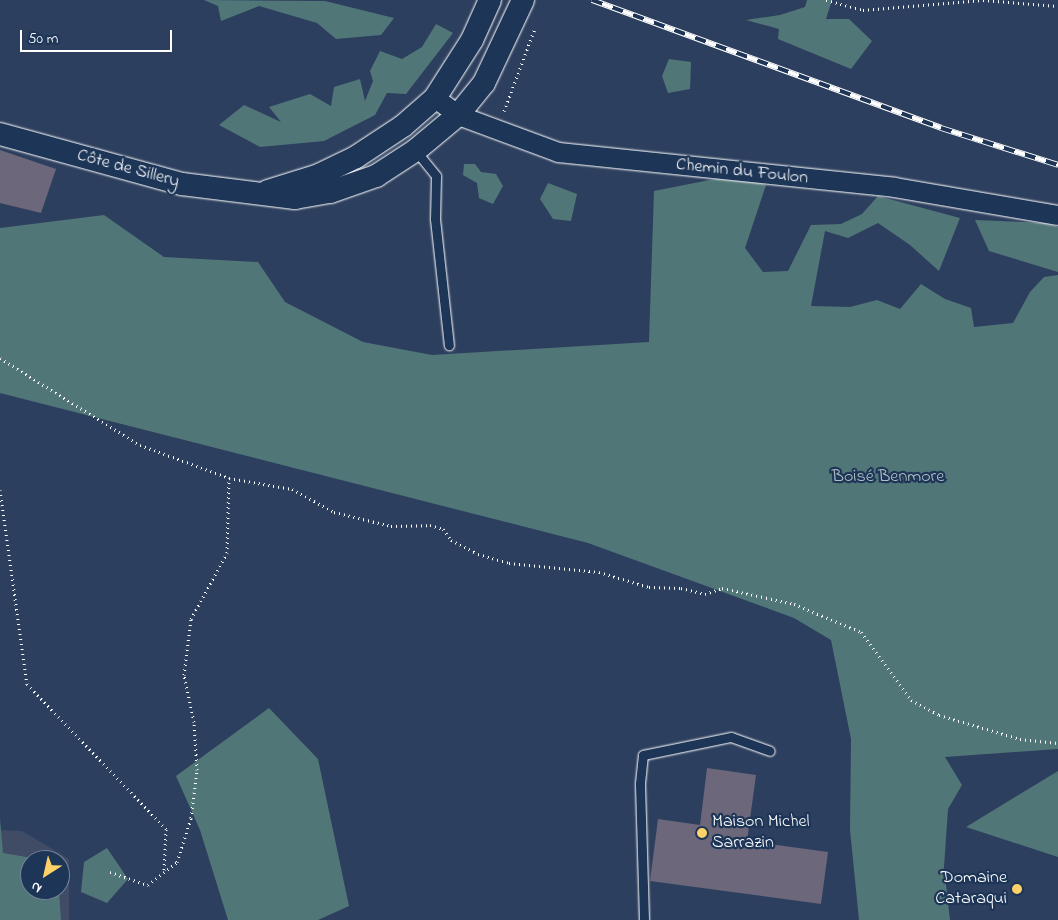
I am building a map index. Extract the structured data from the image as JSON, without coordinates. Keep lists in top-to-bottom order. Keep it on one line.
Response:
{"streets":{"street":["Côte de Sillery","Chemin du Foulon"]},"crossings":[["Côte de Sillery","Chemin du Foulon"]],"parks":["Boisé Benmore"],"places":["Maison Michel Sarrazin","Domaine Cataraqui"],"scale_bar":"50 m","north":"bottom left"}
